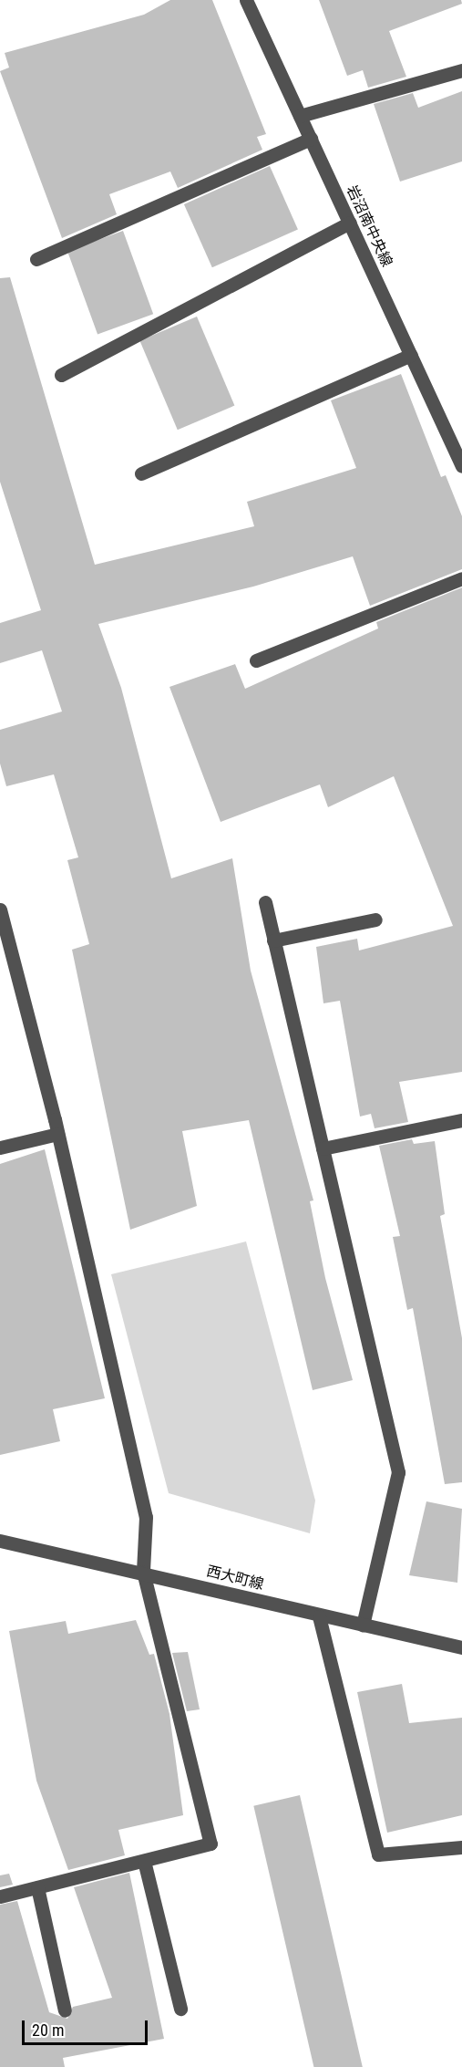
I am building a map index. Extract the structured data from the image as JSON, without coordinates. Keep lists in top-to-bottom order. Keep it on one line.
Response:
{"streets":{"street":["岩沼南中央線","西大町線"]},"scale_bar":"20 m"}
